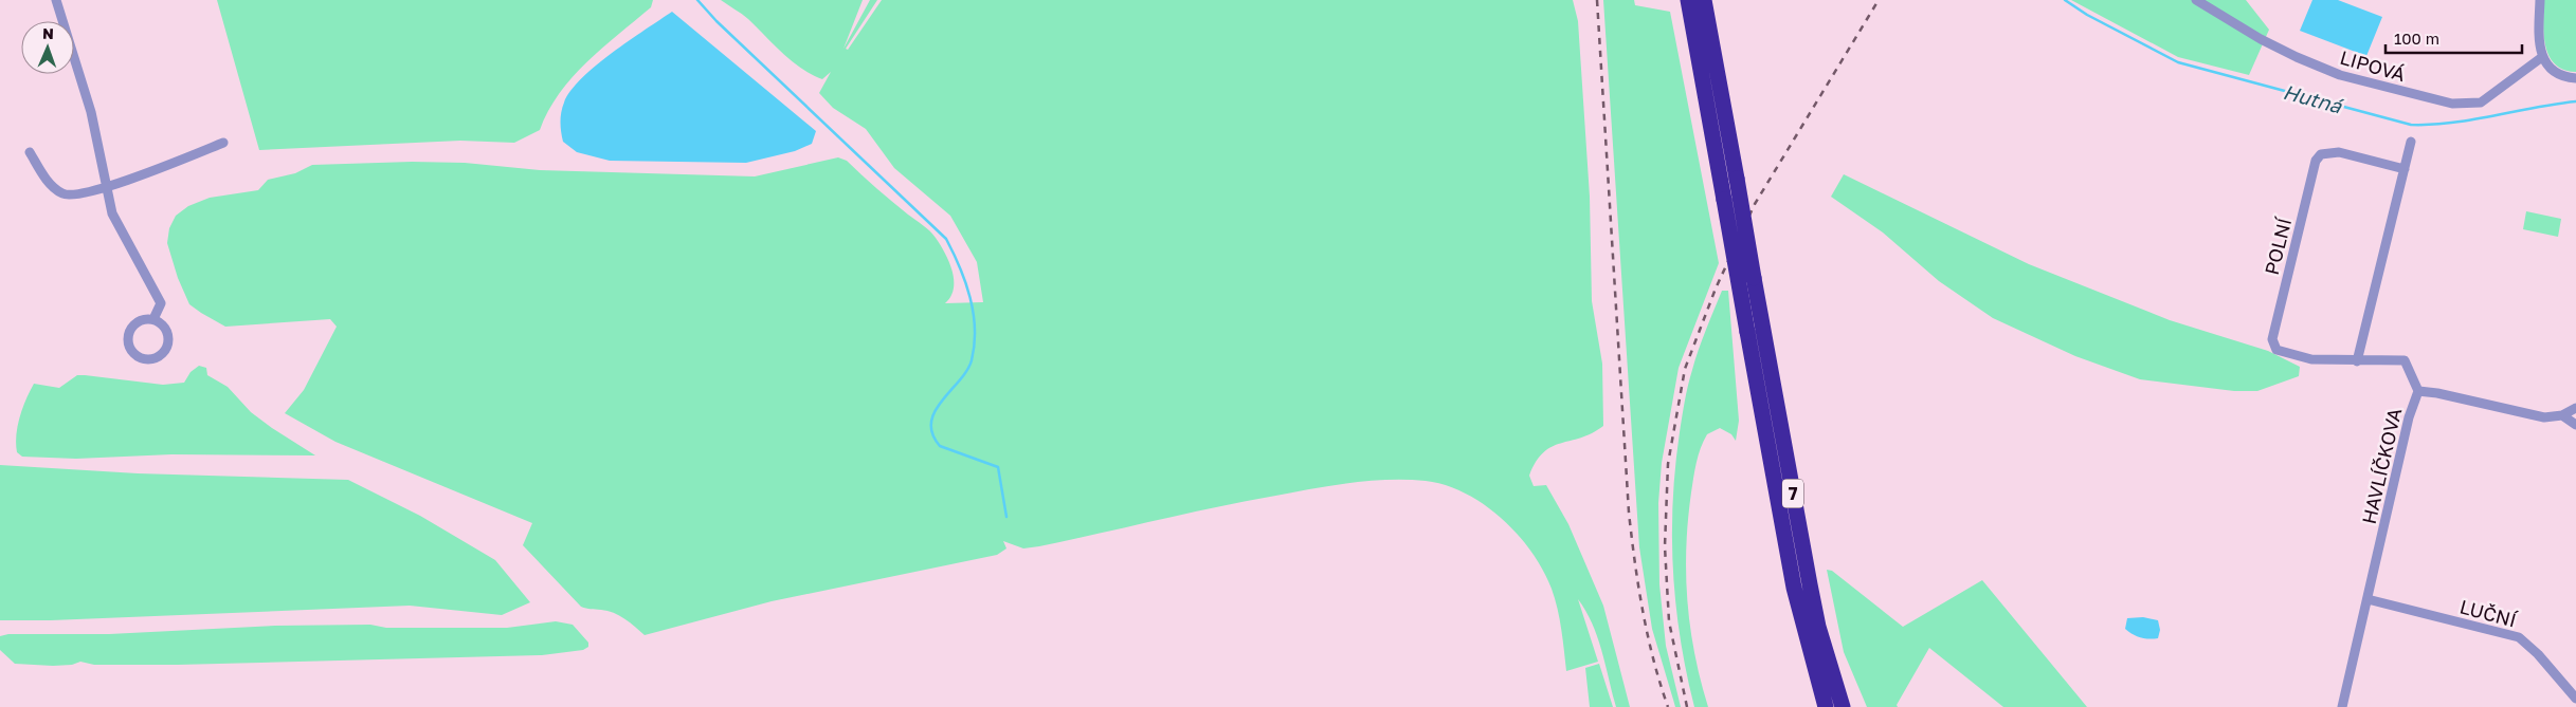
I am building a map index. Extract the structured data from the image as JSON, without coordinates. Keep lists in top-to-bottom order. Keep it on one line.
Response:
{"streets":{"highway":["7"],"street":["LIPOVÁ","POLNÍ","HAVLÍČKOVA","LUČNÍ"]},"crossings":[["POLNÍ","HAVLÍČKOVA"],["HAVLÍČKOVA","LUČNÍ"]],"water":["Hutná"],"scale_bar":"100 m","north":"top"}
